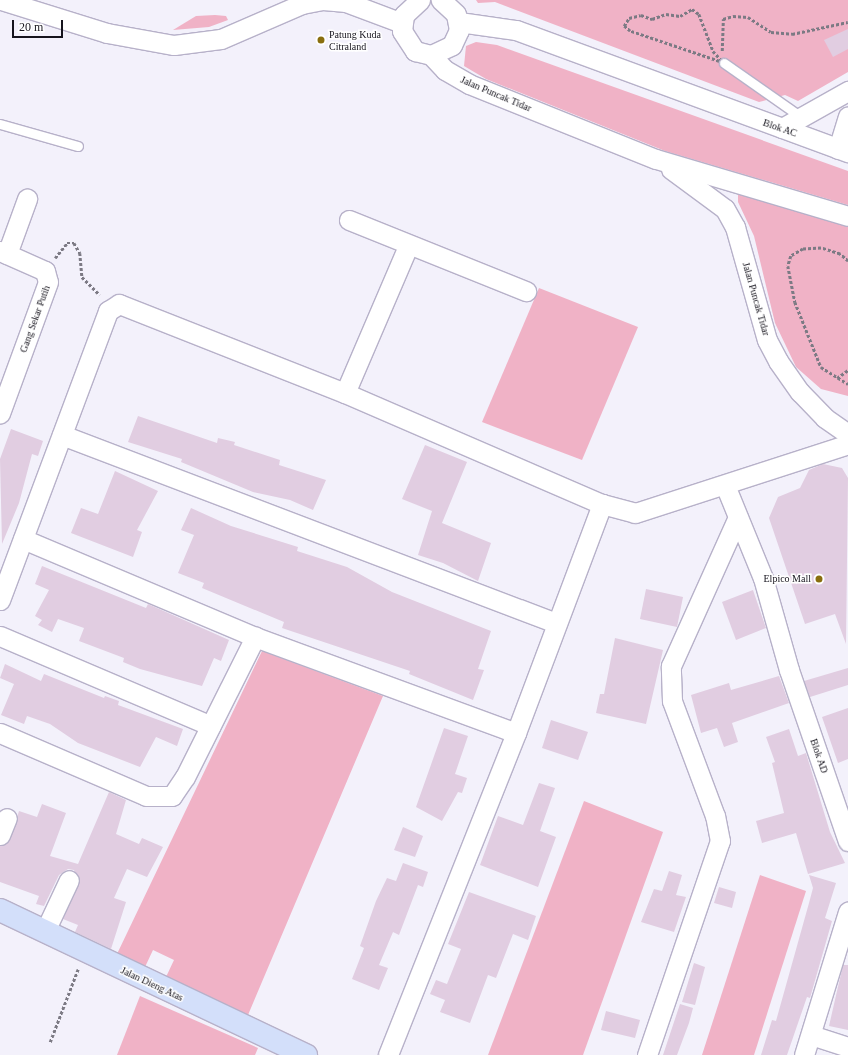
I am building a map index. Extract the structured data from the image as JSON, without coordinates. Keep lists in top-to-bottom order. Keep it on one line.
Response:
{"streets":{"street":["Jalan Puncak Tidar","Blok AC","Gang Sekar Putih","Blok AD","Jalan Dieng Atas"]},"places":["Patung Kuda Citraland","Elpico Mall"],"scale_bar":"20 m"}
